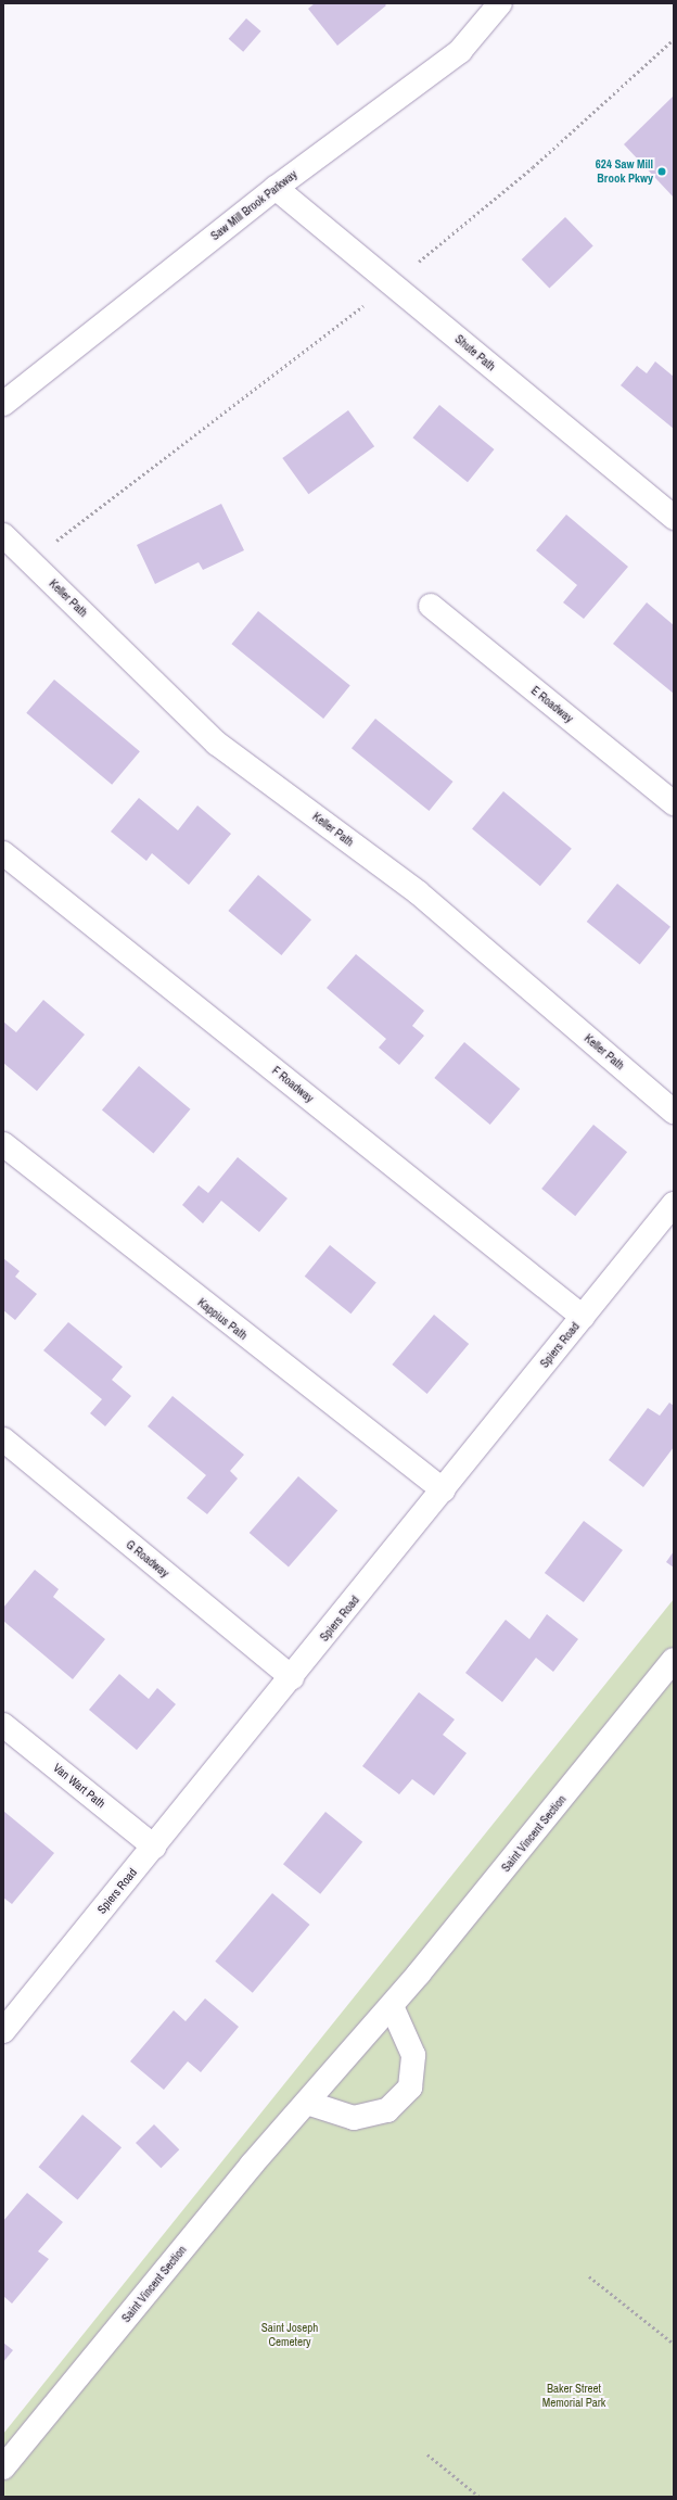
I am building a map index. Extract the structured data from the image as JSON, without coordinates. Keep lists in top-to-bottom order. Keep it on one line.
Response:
{"streets":{"street":["Saw Mill Brook Parkway","Shute Path","Keller Path","E Roadway","F Roadway","Kappius Path","Spiers Road","G Roadway","Van Wart Path","Saint Vincent Section"]},"crossings":[["Saw Mill Brook Parkway","Shute Path"],["F Roadway","Spiers Road"],["Kappius Path","Spiers Road"],["Spiers Road","G Roadway"],["Spiers Road","Van Wart Path"]],"parks":["Saint Joseph Cemetery","Baker Street Memorial Park"],"places":["624 Saw Mill Brook Pkwy"]}
